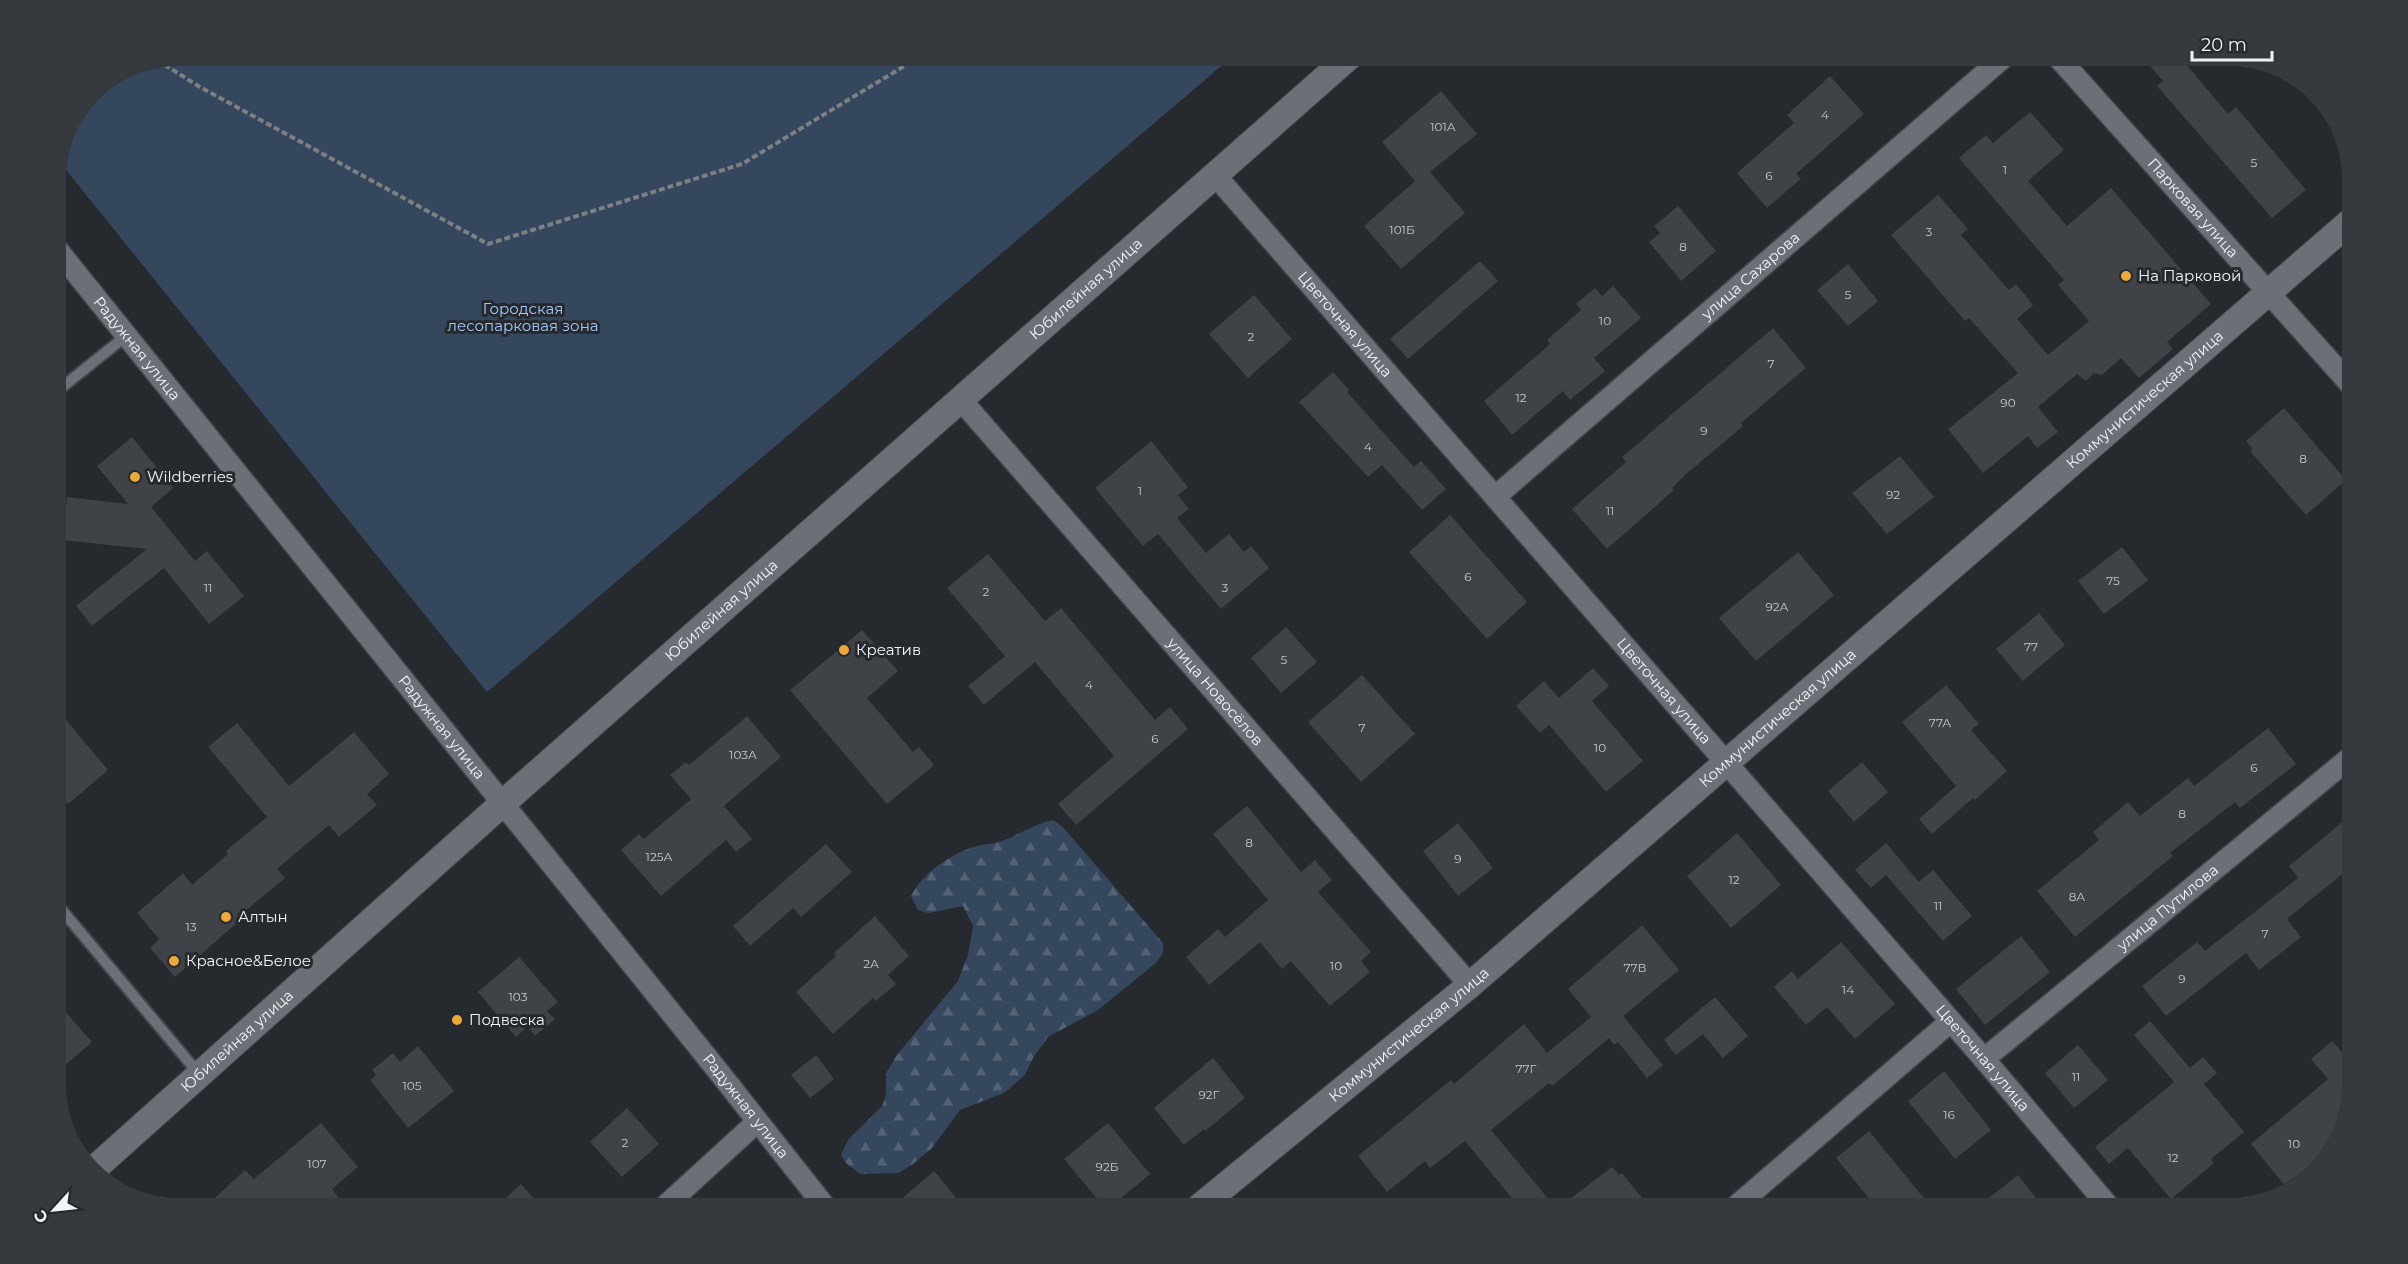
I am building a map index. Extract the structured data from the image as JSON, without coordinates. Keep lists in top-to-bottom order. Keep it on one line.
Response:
{"streets":{"street":["Парковая улица","улица Сахарова","Юбилейная улица","Цветочная улица","Радужная улица","Коммунистическая улица","улица Новосёлов","улица Путилова"]},"crossings":[["Парковая улица","Коммунистическая улица"],["улица Сахарова","Цветочная улица"],["Юбилейная улица","Цветочная улица"],["Юбилейная улица","Радужная улица"],["Юбилейная улица","улица Новосёлов"],["Цветочная улица","Коммунистическая улица"],["Цветочная улица","улица Путилова"],["Коммунистическая улица","улица Новосёлов"]],"parks":["Городская лесопарковая зона"],"places":["На Парковой","Wildberries","Креатив","Алтын","Красное&Белое","Подвеска"],"house_numbers":["4","101А","5","1","6","101Б","3","8","5","10","2","7","12","90","9","4","8","1","92","11","6","75","11","3","2","92А","77","5","4","77А","7","6","10","103А","6","8","8","125А","9","12","8А","11","13","7","2А","10","77В","9","14","103","77Г","11","105","92Г","16","2","10","12","107","92Б"],"scale_bar":"20 m","north":"bottom left"}
